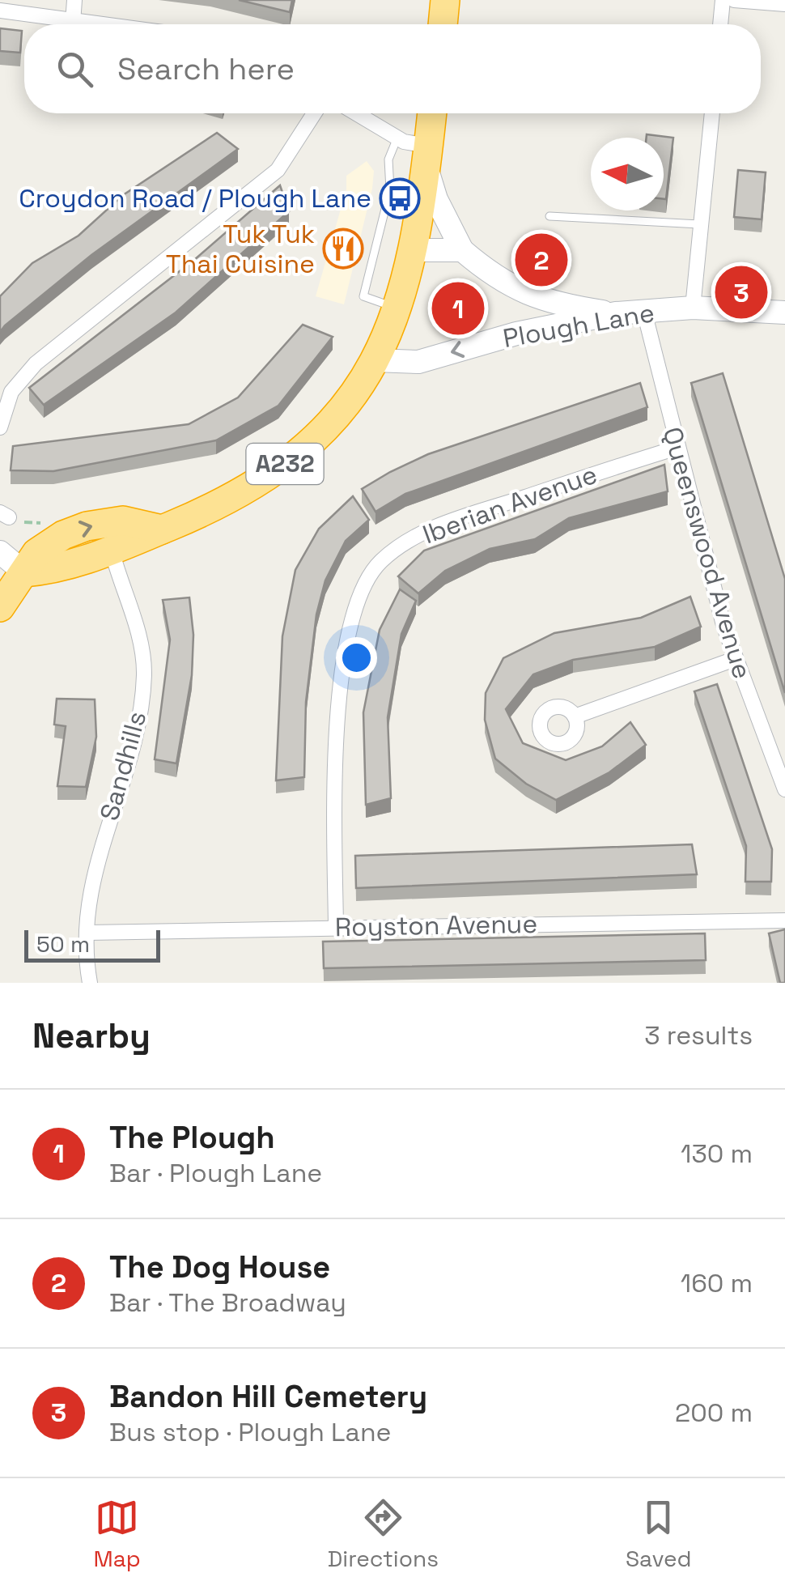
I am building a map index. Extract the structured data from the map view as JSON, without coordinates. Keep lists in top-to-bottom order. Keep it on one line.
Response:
{"streets":{"highway":["A232"],"main road":["Plough Lane"],"street":["Iberian Avenue","Queenswood Avenue","Sandhills","Royston Avenue"]},"crossings":[["Plough Lane","A232"],["Plough Lane","Queenswood Avenue"],["A232","Sandhills"],["Iberian Avenue","Queenswood Avenue"],["Iberian Avenue","Royston Avenue"],["Sandhills","Royston Avenue"]],"one_way":["Plough Lane"],"places":{"bus stop":["Croydon Road / Plough Lane"],"restaurant":["Tuk Tuk Thai Cuisine"]},"scale_bar":"50 m","north":"left","page":{"search":"Search here","pins":["2","3","1"],"scale":"50 m","heading":["Nearby","3 results"],"list":[{"mark":"1","name":"The Plough","note":"Bar · Plough Lane","value":"130 m"},{"mark":"2","name":"The Dog House","note":"Bar · The Broadway","value":"160 m"},{"mark":"3","name":"Bandon Hill Cemetery","note":"Bus stop · Plough Lane","value":"200 m"}],"nav":["Map","Directions","Saved"]}}
